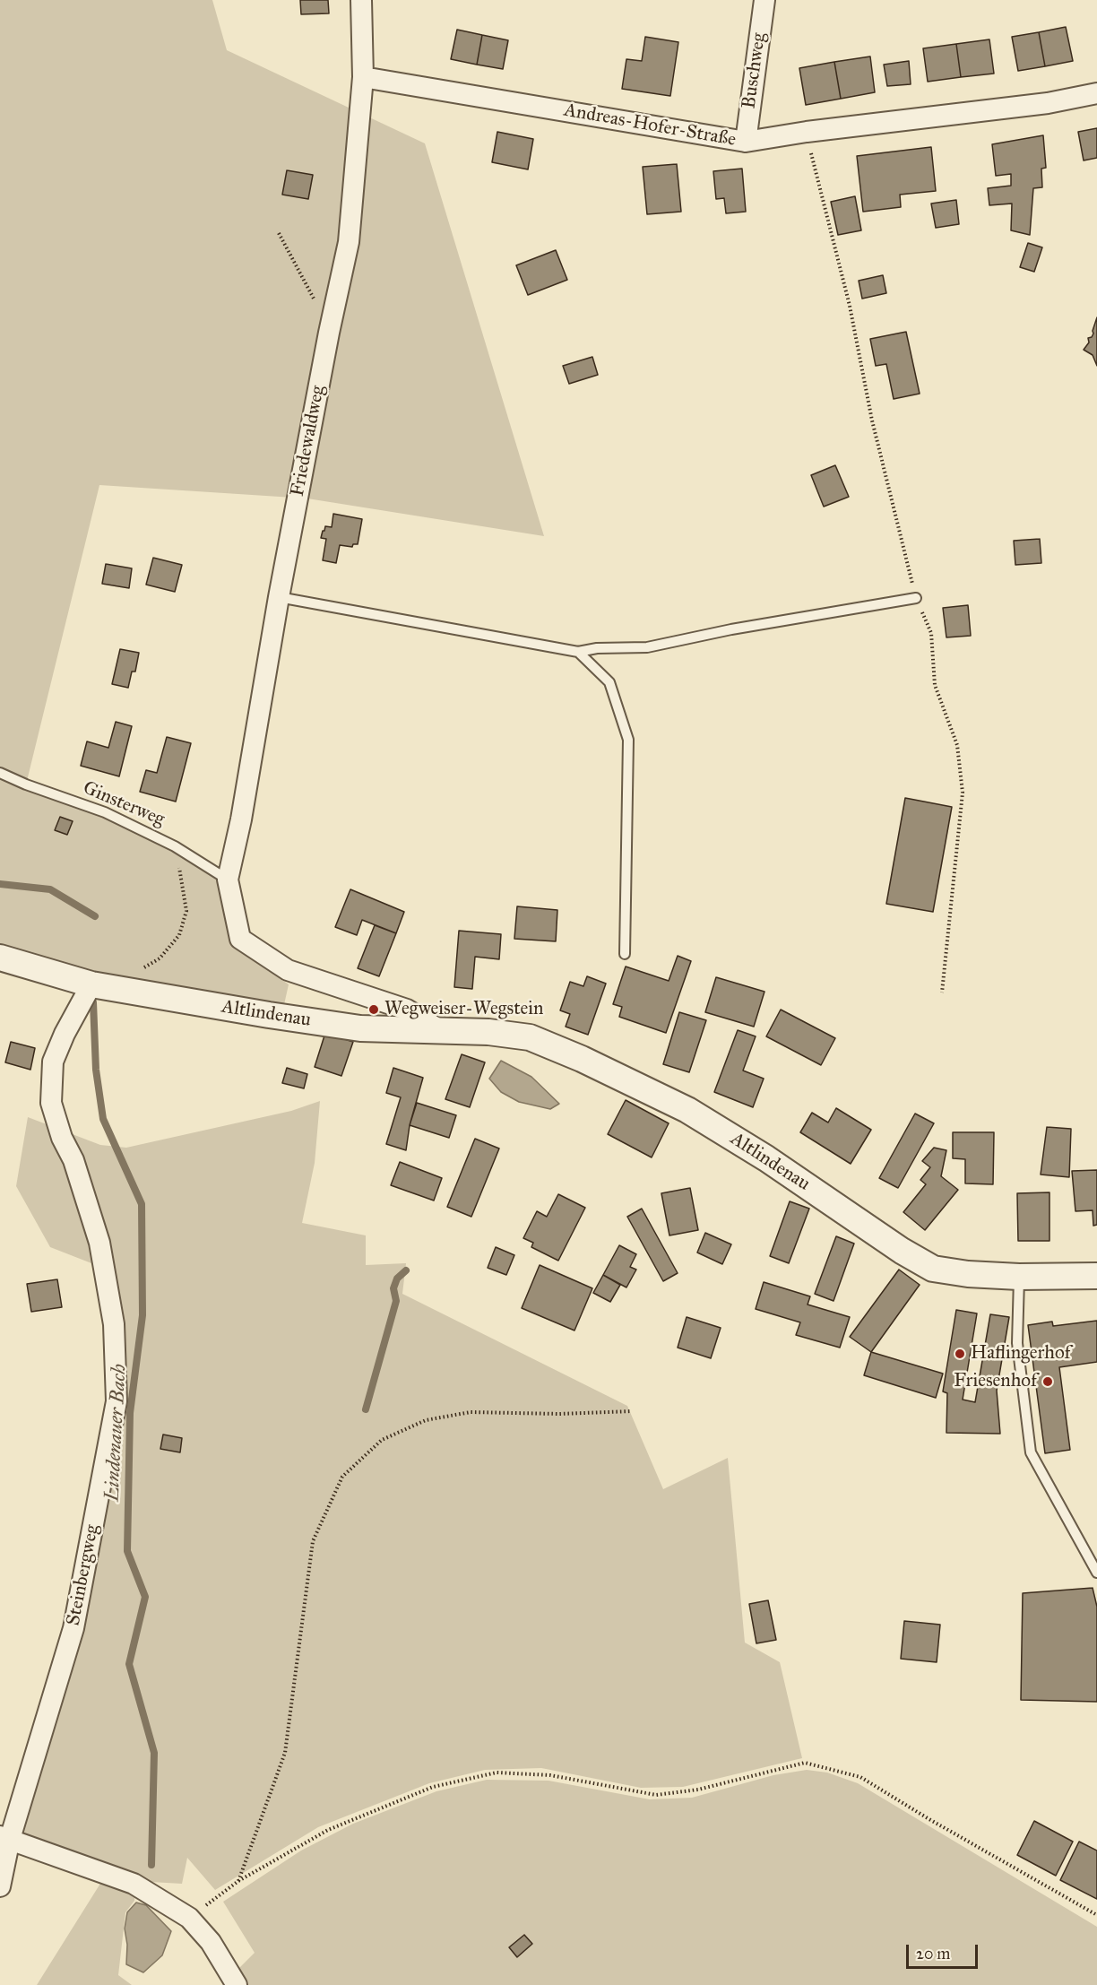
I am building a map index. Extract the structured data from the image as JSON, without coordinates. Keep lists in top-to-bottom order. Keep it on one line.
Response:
{"streets":{"street":["Buschweg","Andreas-Hofer-Straße","Friedewaldweg","Altlindenau","Steinbergweg"],"lane":["Ginsterweg"]},"crossings":[["Buschweg","Andreas-Hofer-Straße"],["Andreas-Hofer-Straße","Friedewaldweg"],["Friedewaldweg","Ginsterweg"],["Friedewaldweg","Altlindenau"],["Ginsterweg","Altlindenau"],["Altlindenau","Steinbergweg"]],"water":["Lindenauer Bach"],"places":["Wegweiser-Wegstein","Haflingerhof","Friesenhof"],"scale_bar":"20 m"}
